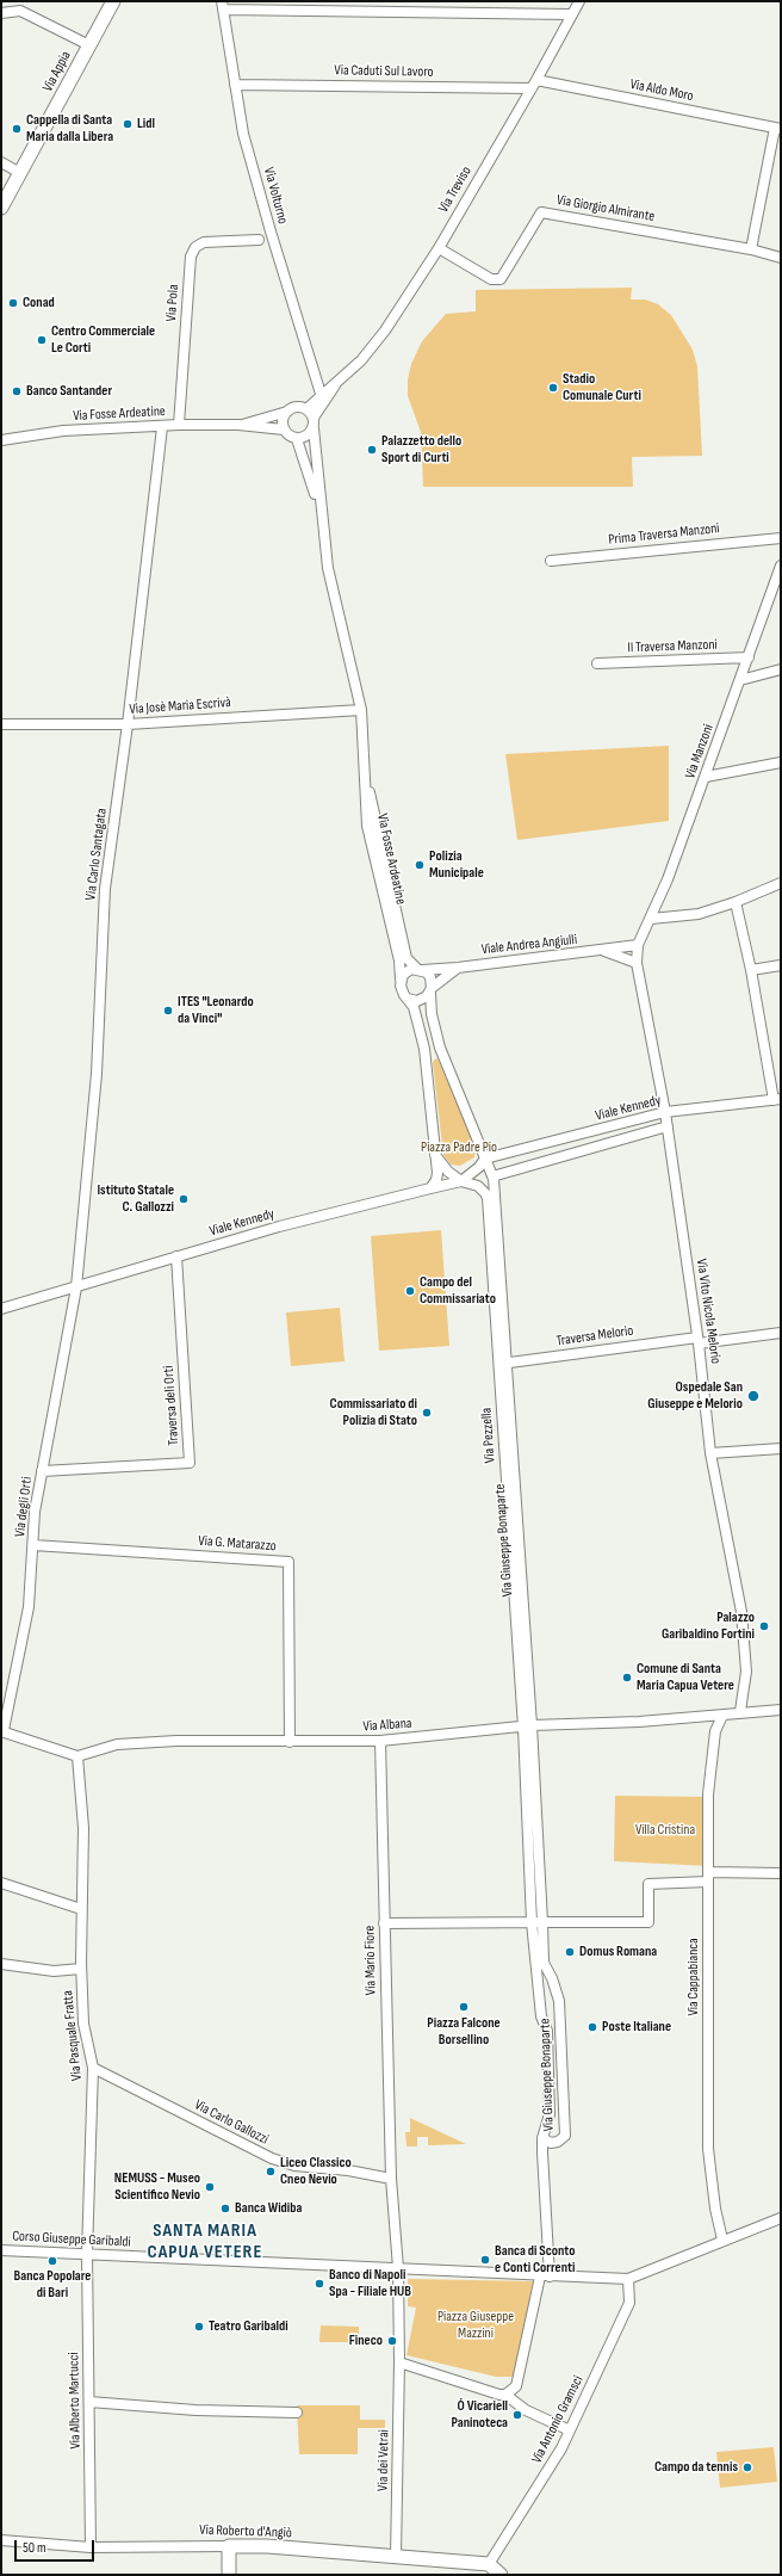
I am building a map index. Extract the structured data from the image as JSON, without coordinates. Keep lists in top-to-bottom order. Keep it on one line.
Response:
{"streets":{"street":["Via Appia","Via Caduti Sul Lavoro","Via Aldo Moro","Via Treviso","Via Volturno","Via Giorgio Almirante","Via Pola","Via Fosse Ardeatine","Prima Traversa Manzoni","II Traversa Manzoni","Via Josè Maria Escrivà","Via Manzoni","Via Carlo Santagata","Viale Andrea Angiulli","Viale Kennedy","Via Vito Nicola Melorio","Traversa Melorio","Traversa deli Orti","Via Pezzella","Via degli Orti","Via Giuseppe Bonaparte","Via G. Matarazzo","Via Albana","Via Mario Fiore","Via Cappabianca","Via Pasquale Fratta","Via Carlo Gallozzi","Corso Giuseppe Garibaldi","Via Alberto Martucci","Via Antonio Gramsci","Via dei Vetrai","Via Roberto d'Angiò"]},"crossings":[["Via Caduti Sul Lavoro","Via Aldo Moro"],["Via Caduti Sul Lavoro","Via Treviso"],["Via Caduti Sul Lavoro","Via Volturno"],["Via Aldo Moro","Via Treviso"],["Via Treviso","Via Volturno"],["Via Treviso","Via Giorgio Almirante"],["Via Treviso","Via Fosse Ardeatine"],["Via Pola","Via Fosse Ardeatine"],["Via Fosse Ardeatine","Via Josè Maria Escrivà"],["Via Fosse Ardeatine","Via Carlo Santagata"],["Via Fosse Ardeatine","Viale Andrea Angiulli"],["Via Fosse Ardeatine","Viale Kennedy"],["II Traversa Manzoni","Via Manzoni"],["Via Josè Maria Escrivà","Via Carlo Santagata"],["Via Manzoni","Viale Andrea Angiulli"],["Via Manzoni","Via Vito Nicola Melorio"],["Via Carlo Santagata","Viale Kennedy"],["Via Carlo Santagata","Via degli Orti"],["Viale Andrea Angiulli","Via Vito Nicola Melorio"],["Viale Kennedy","Via Vito Nicola Melorio"],["Viale Kennedy","Traversa deli Orti"],["Viale Kennedy","Via Pezzella"],["Viale Kennedy","Via degli Orti"],["Via Vito Nicola Melorio","Traversa Melorio"],["Via Vito Nicola Melorio","Via Albana"],["Traversa Melorio","Via Pezzella"],["Traversa deli Orti","Via degli Orti"],["Via Pezzella","Via Giuseppe Bonaparte"],["Via Pezzella","Via Albana"],["Via degli Orti","Via G. Matarazzo"],["Via Giuseppe Bonaparte","Via Albana"],["Via G. Matarazzo","Via Albana"],["Via Albana","Via Mario Fiore"],["Via Albana","Via Cappabianca"],["Via Albana","Via Pasquale Fratta"],["Via Mario Fiore","Via Carlo Gallozzi"],["Via Pasquale Fratta","Via Carlo Gallozzi"],["Via Pasquale Fratta","Corso Giuseppe Garibaldi"],["Via Pasquale Fratta","Via Alberto Martucci"],["Corso Giuseppe Garibaldi","Via Alberto Martucci"],["Via Alberto Martucci","Via Roberto d'Angiò"],["Via Antonio Gramsci","Via Roberto d'Angiò"],["Via dei Vetrai","Via Roberto d'Angiò"]],"districts":["SANTA MARIA CAPUA VETERE"],"parks":["Piazza Padre Pio","Villa Cristina","Piazza Giuseppe Mazzini"],"places":["Lidl","Cappella di Santa Maria dalla Libera","Conad","Centro Commerciale Le Corti","Stadio Comunale Curti","Banco Santander","Palazzetto dello Sport di Curti","Polizia Municipale","ITES \"Leonardo da Vinci\"","Istituto Statale C. Gallozzi","Campo del Commissariato","Ospedale San Giuseppe e Melorio","Commissariato di Polizia di Stato","Palazzo Garibaldino Fortini","Comune di Santa Maria Capua Vetere","Domus Romana","Piazza Falcone Borsellino","Poste Italiane","Liceo Classico Cneo Nevio","NEMUSS - Museo Scientifico Nevio","Banca Widiba","Banca di Sconto e Conti Correnti","Banca Popolare di Bari","Banco di Napoli Spa - Filiale HUB","Teatro Garibaldi","Fineco","Ó Vicariell Paninoteca","Campo da tennis"],"scale_bar":"50 m"}
